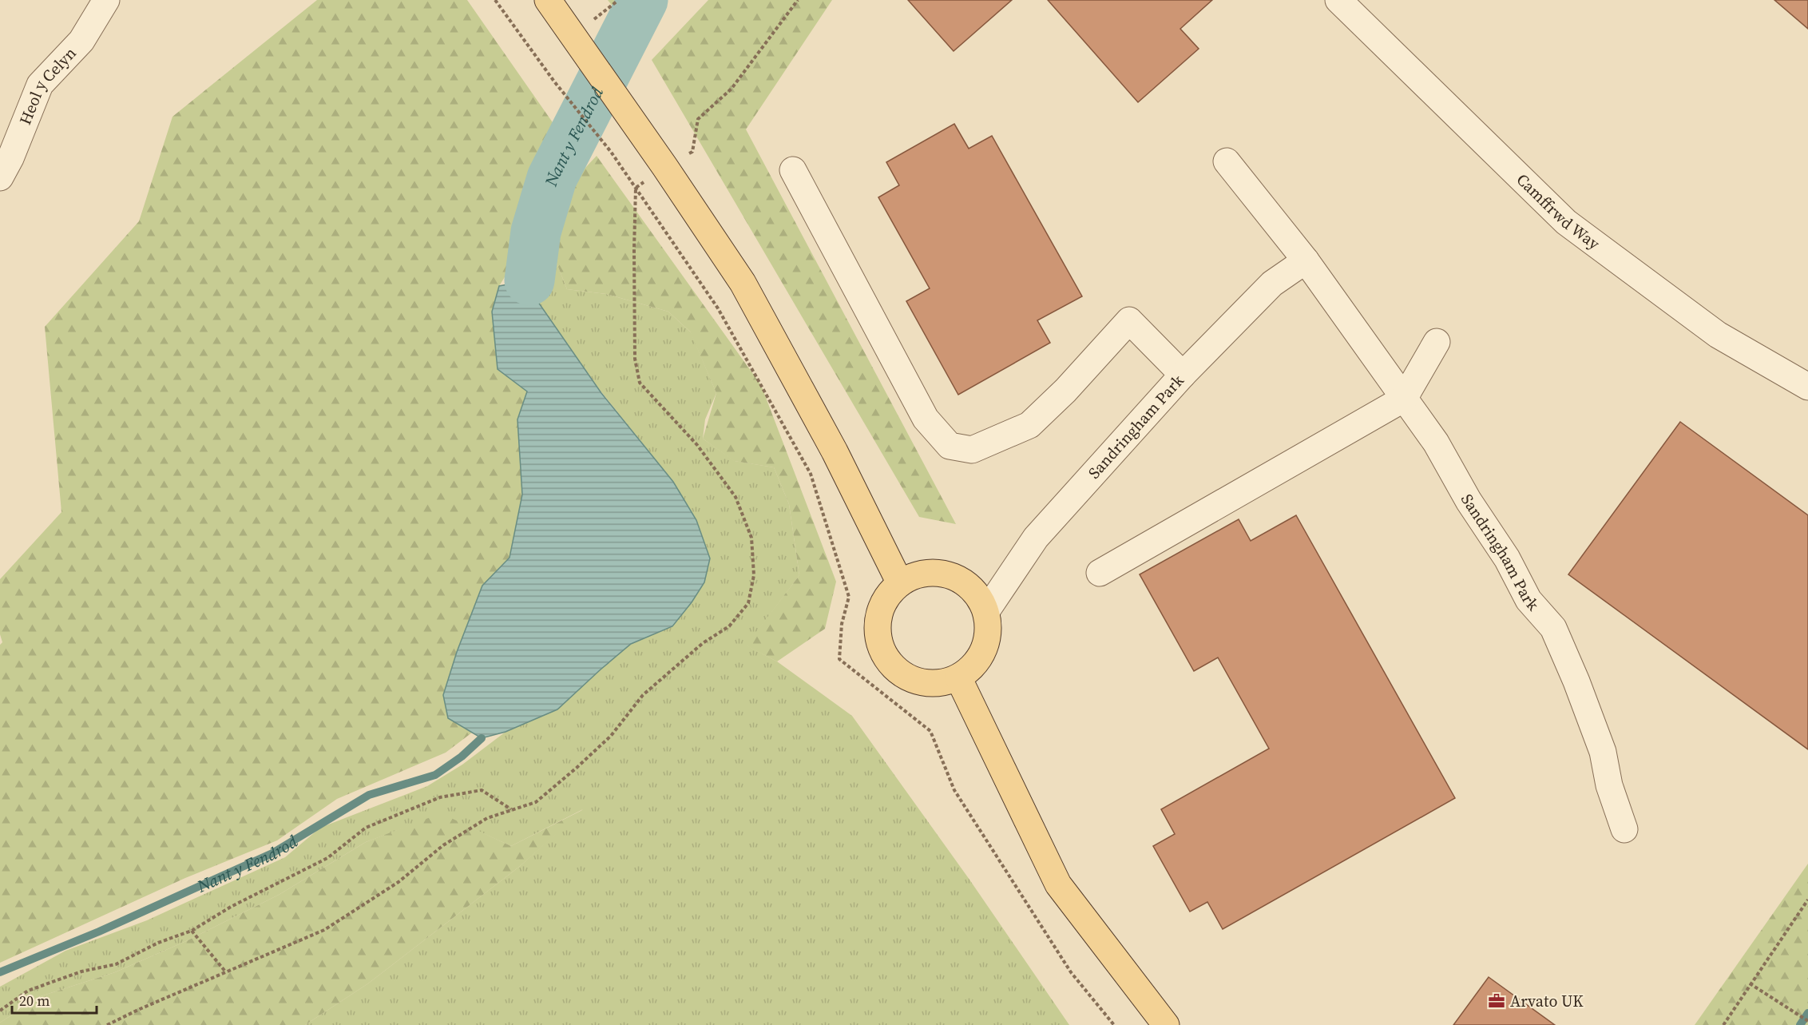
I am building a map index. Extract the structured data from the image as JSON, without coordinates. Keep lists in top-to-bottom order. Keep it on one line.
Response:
{"streets":{"street":["Heol y Celyn","Camffrwd Way","Sandringham Park"]},"water":["Nant y Fendrod"],"places":{"office":["Arvato UK"]},"scale_bar":"20 m"}
